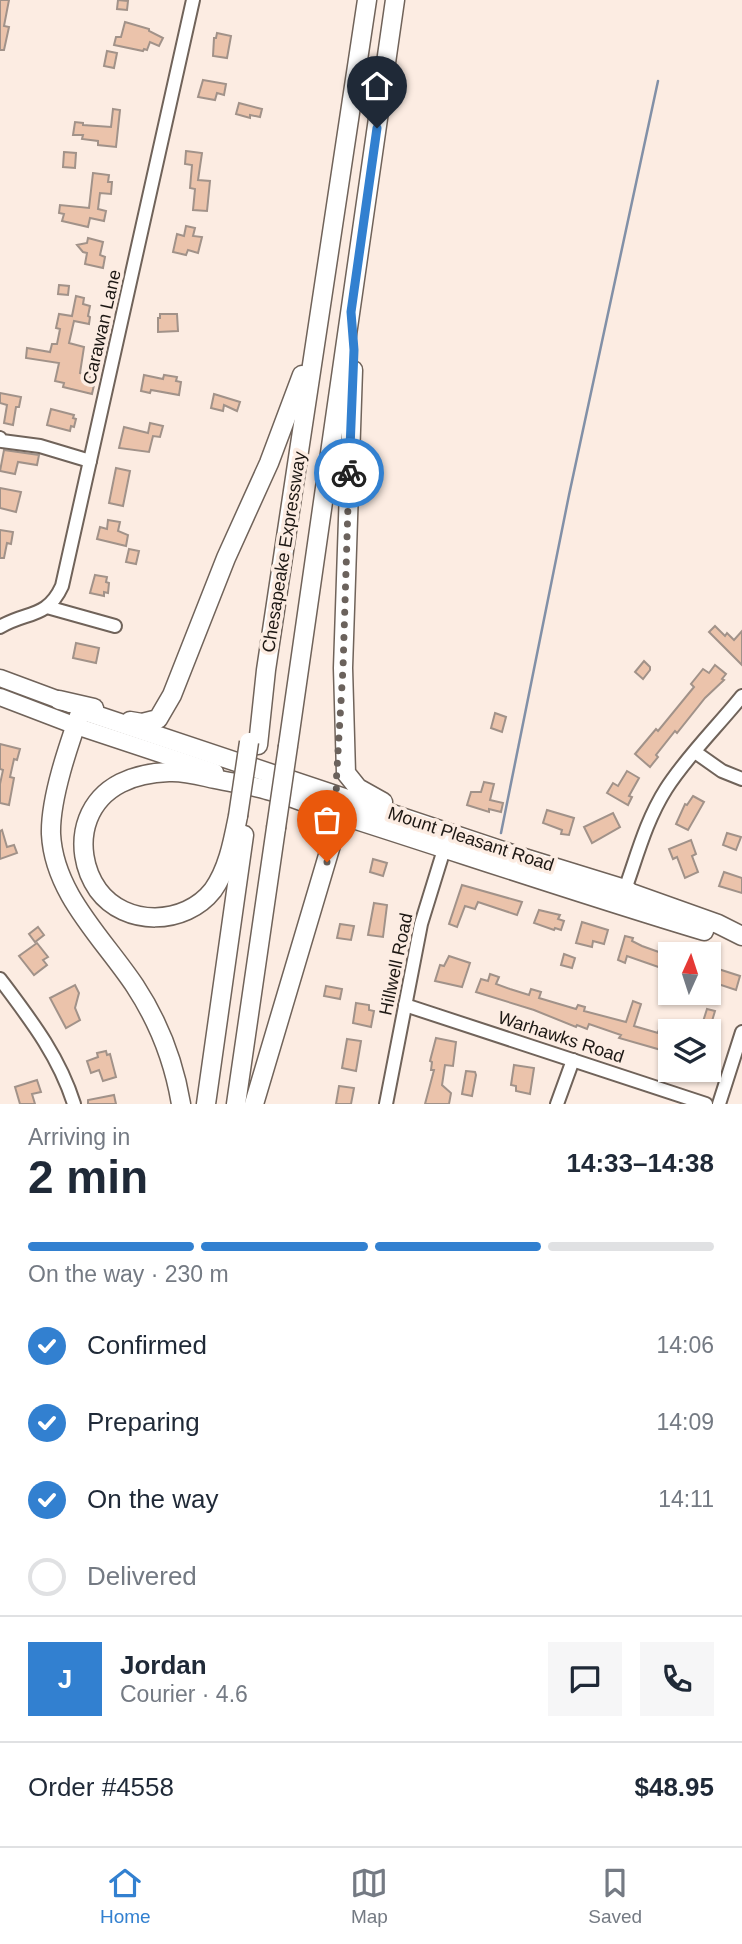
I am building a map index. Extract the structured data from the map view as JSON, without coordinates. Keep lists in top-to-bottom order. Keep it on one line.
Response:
{"streets":{"highway":["Chesapeake Expressway","Mount Pleasant Road"],"street":["Carawan Lane","Hillwell Road","Warhawks Road"]},"crossings":[["Mount Pleasant Road","Hillwell Road"],["Hillwell Road","Warhawks Road"]],"north":"top","page":{"heading":["2 min","Arriving in","14:33–14:38"],"panel":["Jordan","Courier · 4.6","Order #4558","$48.95"],"bar":"On the way · 230 m","list":[["Confirmed","14:06"],["Preparing","14:09"],["On the way","14:11"],"Delivered"],"round":"J","tabs":["Home","Map","Saved"]}}
